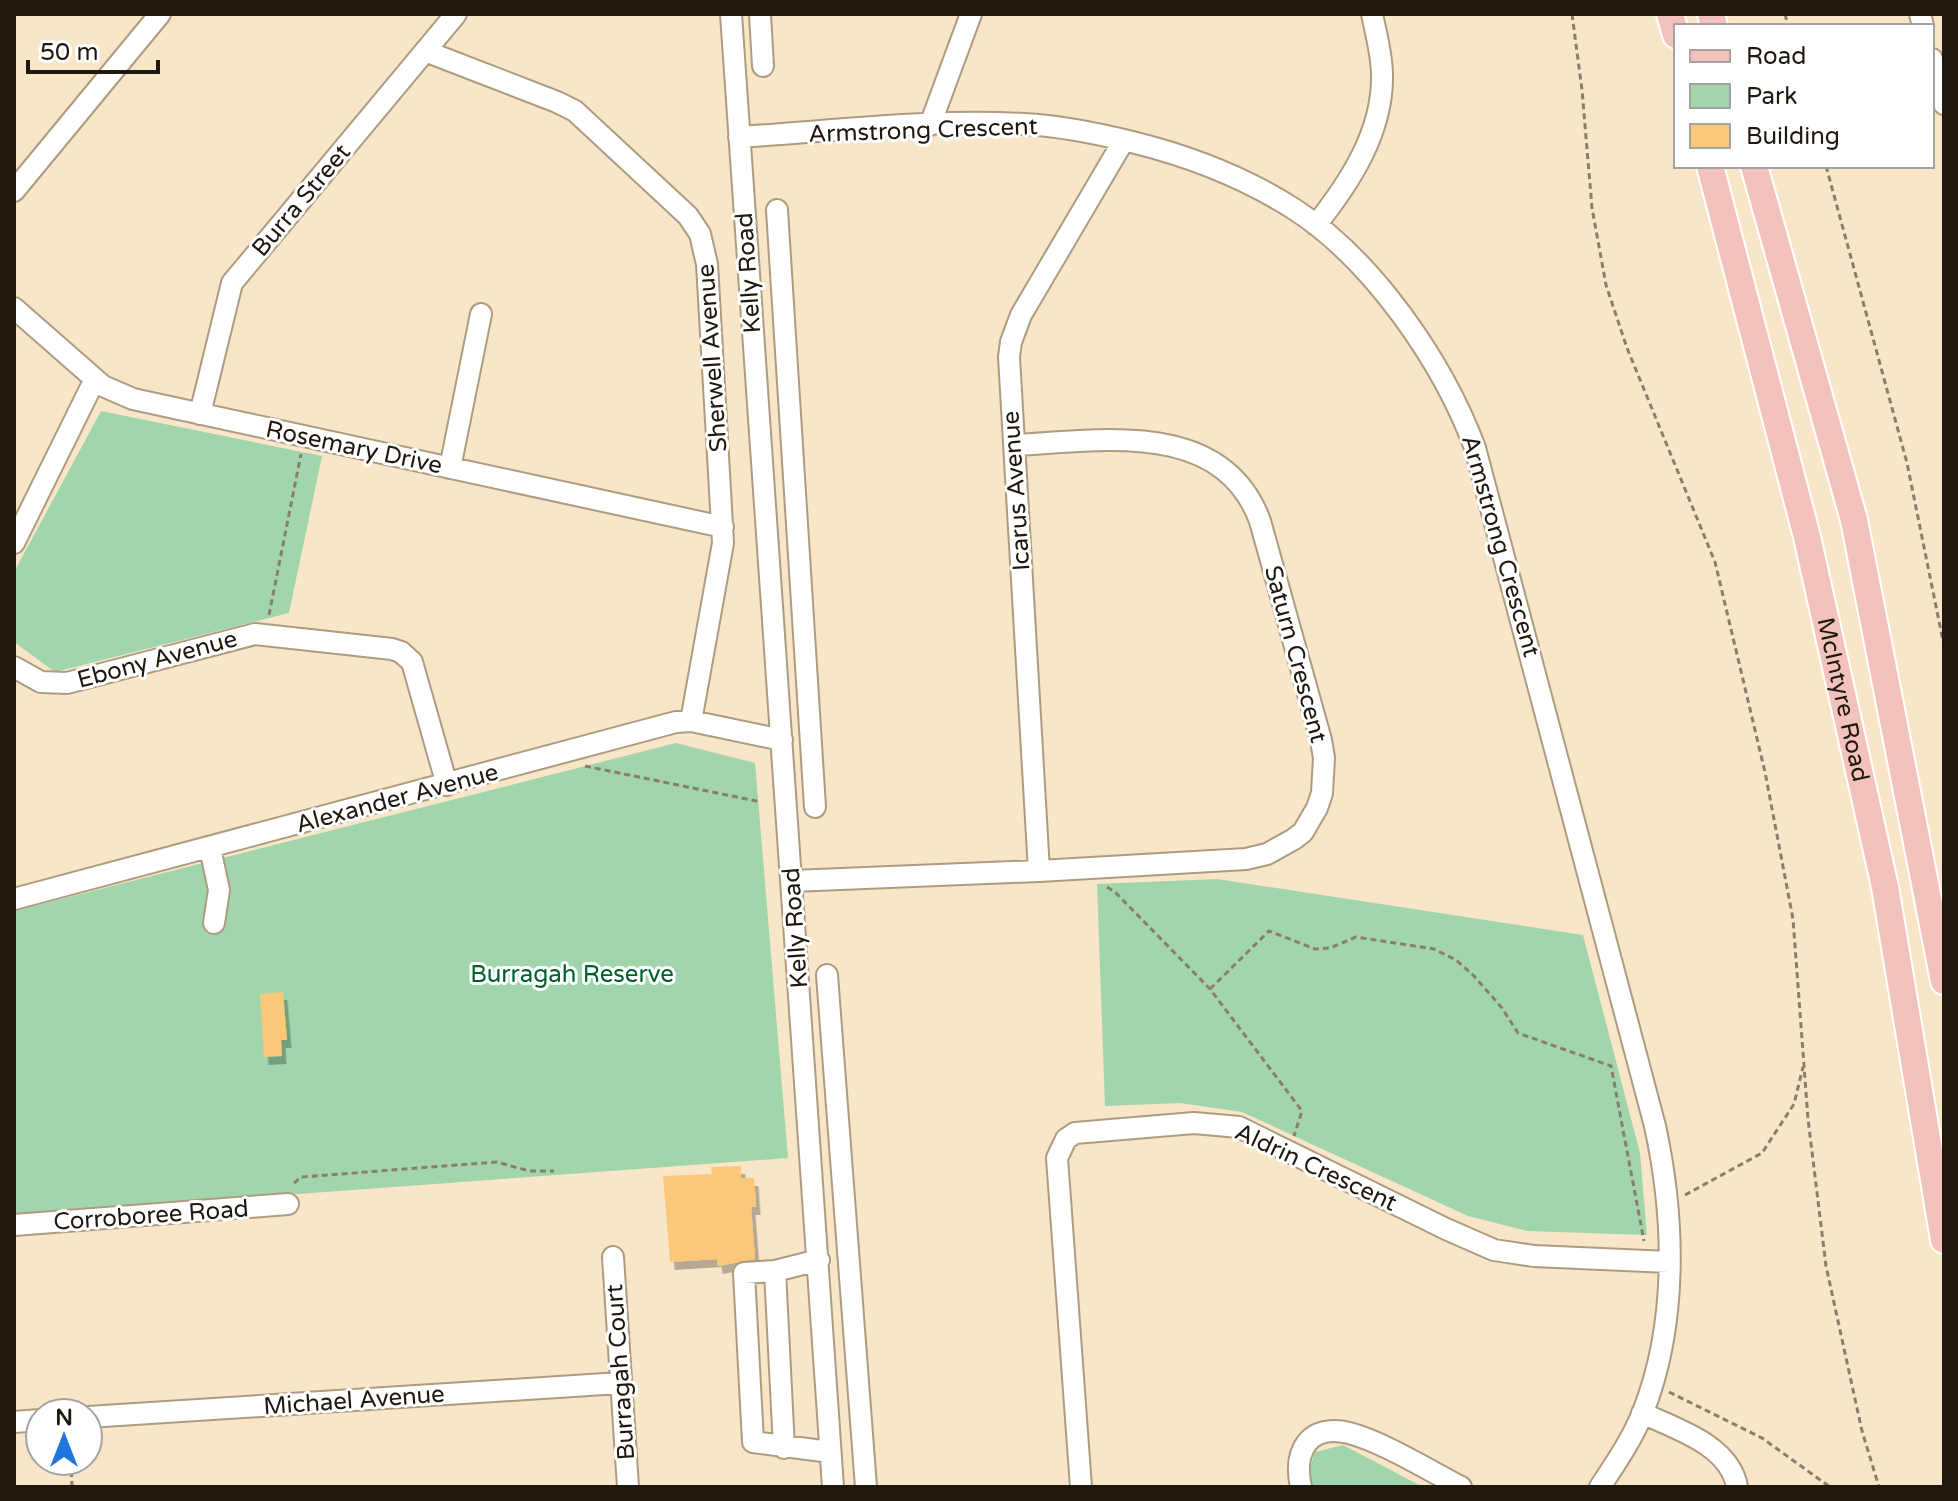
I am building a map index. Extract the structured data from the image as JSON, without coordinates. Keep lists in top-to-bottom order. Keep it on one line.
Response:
{"streets":{"main road":["McIntyre Road"],"street":["Armstrong Crescent","Burra Street","Kelly Road","Sherwell Avenue","Rosemary Drive","Icarus Avenue","Saturn Crescent","Ebony Avenue","Alexander Avenue","Aldrin Crescent","Corroboree Road","Burragah Court","Michael Avenue"]},"crossings":[["Armstrong Crescent","Kelly Road"],["Armstrong Crescent","Icarus Avenue"],["Armstrong Crescent","Aldrin Crescent"],["Burra Street","Sherwell Avenue"],["Burra Street","Rosemary Drive"],["Kelly Road","Saturn Crescent"],["Kelly Road","Alexander Avenue"],["Sherwell Avenue","Rosemary Drive"],["Sherwell Avenue","Alexander Avenue"],["Icarus Avenue","Saturn Crescent"],["Ebony Avenue","Alexander Avenue"],["Burragah Court","Michael Avenue"]],"parks":["Burragah Reserve"],"legend":["Road","Park","Building"],"scale_bar":"50 m","north":"top"}
